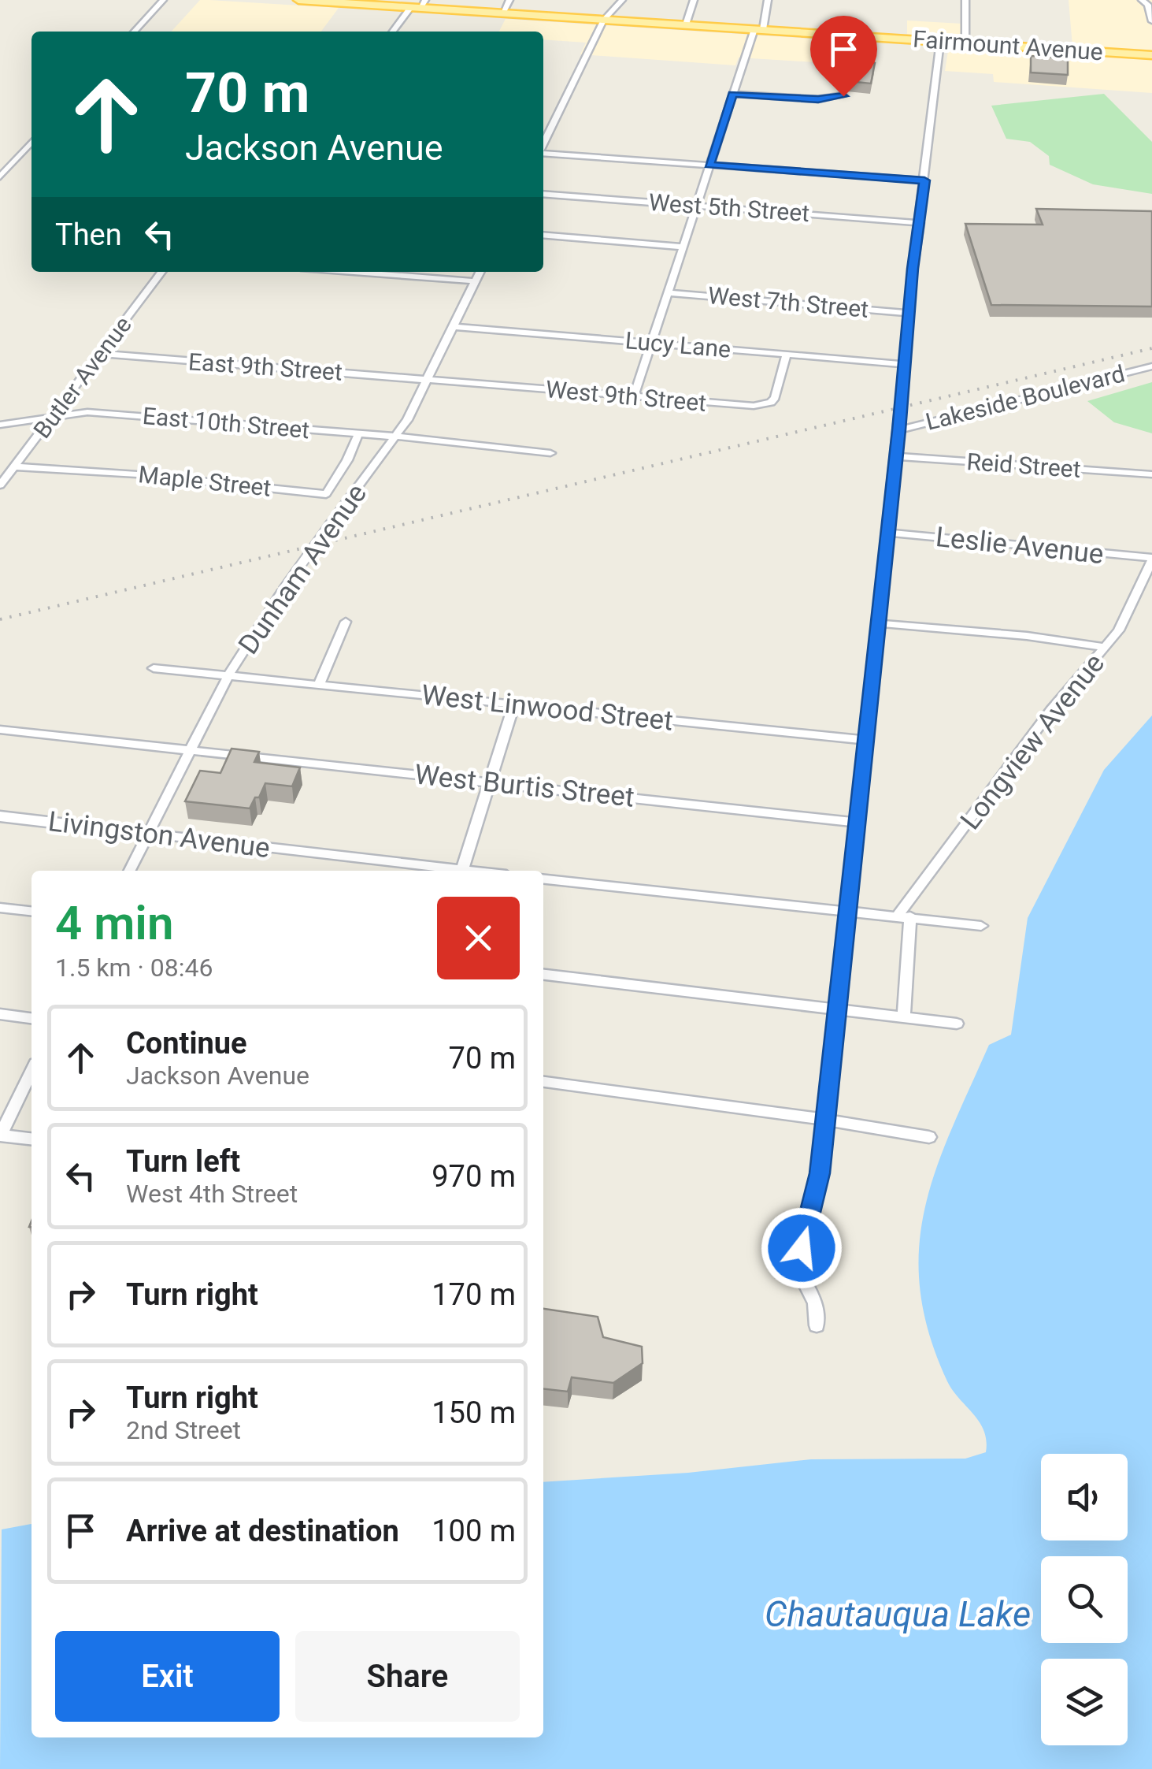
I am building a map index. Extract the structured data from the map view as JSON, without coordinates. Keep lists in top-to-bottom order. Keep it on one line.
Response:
{"streets":{"main road":["Fairmount Avenue"],"street":["West 5th Street","West 7th Street","Lucy Lane","East 9th Street","Butler Avenue","West 9th Street","Lakeside Boulevard","East 10th Street","Reid Street","Maple Street","Leslie Avenue","Dunham Avenue","West Linwood Street","Longview Avenue","West Burtis Street","Livingston Avenue"]},"crossings":[["Lucy Lane","West 9th Street"],["Lucy Lane","Dunham Avenue"],["East 9th Street","Butler Avenue"],["East 9th Street","West 9th Street"],["East 9th Street","Dunham Avenue"],["Butler Avenue","East 10th Street"],["Butler Avenue","Maple Street"],["West 9th Street","Dunham Avenue"],["East 10th Street","Maple Street"],["East 10th Street","Dunham Avenue"],["Leslie Avenue","Longview Avenue"],["Dunham Avenue","West Linwood Street"],["Dunham Avenue","West Burtis Street"],["Dunham Avenue","Livingston Avenue"]],"water":["Chautauqua Lake"],"page":{"turn":["70 m","Jackson Avenue"],"then":"Then","heading":["4 min","1.5 km · 08:46"],"list":[{"name":"Continue","note":"Jackson Avenue","value":"70 m"},{"name":"Turn left","note":"West 4th Street","value":"970 m"},{"name":"Turn right","value":"170 m"},{"name":"Turn right","note":"2nd Street","value":"150 m"},{"name":"Arrive at destination","value":"100 m"}],"buttons":["Exit","Share"]}}
